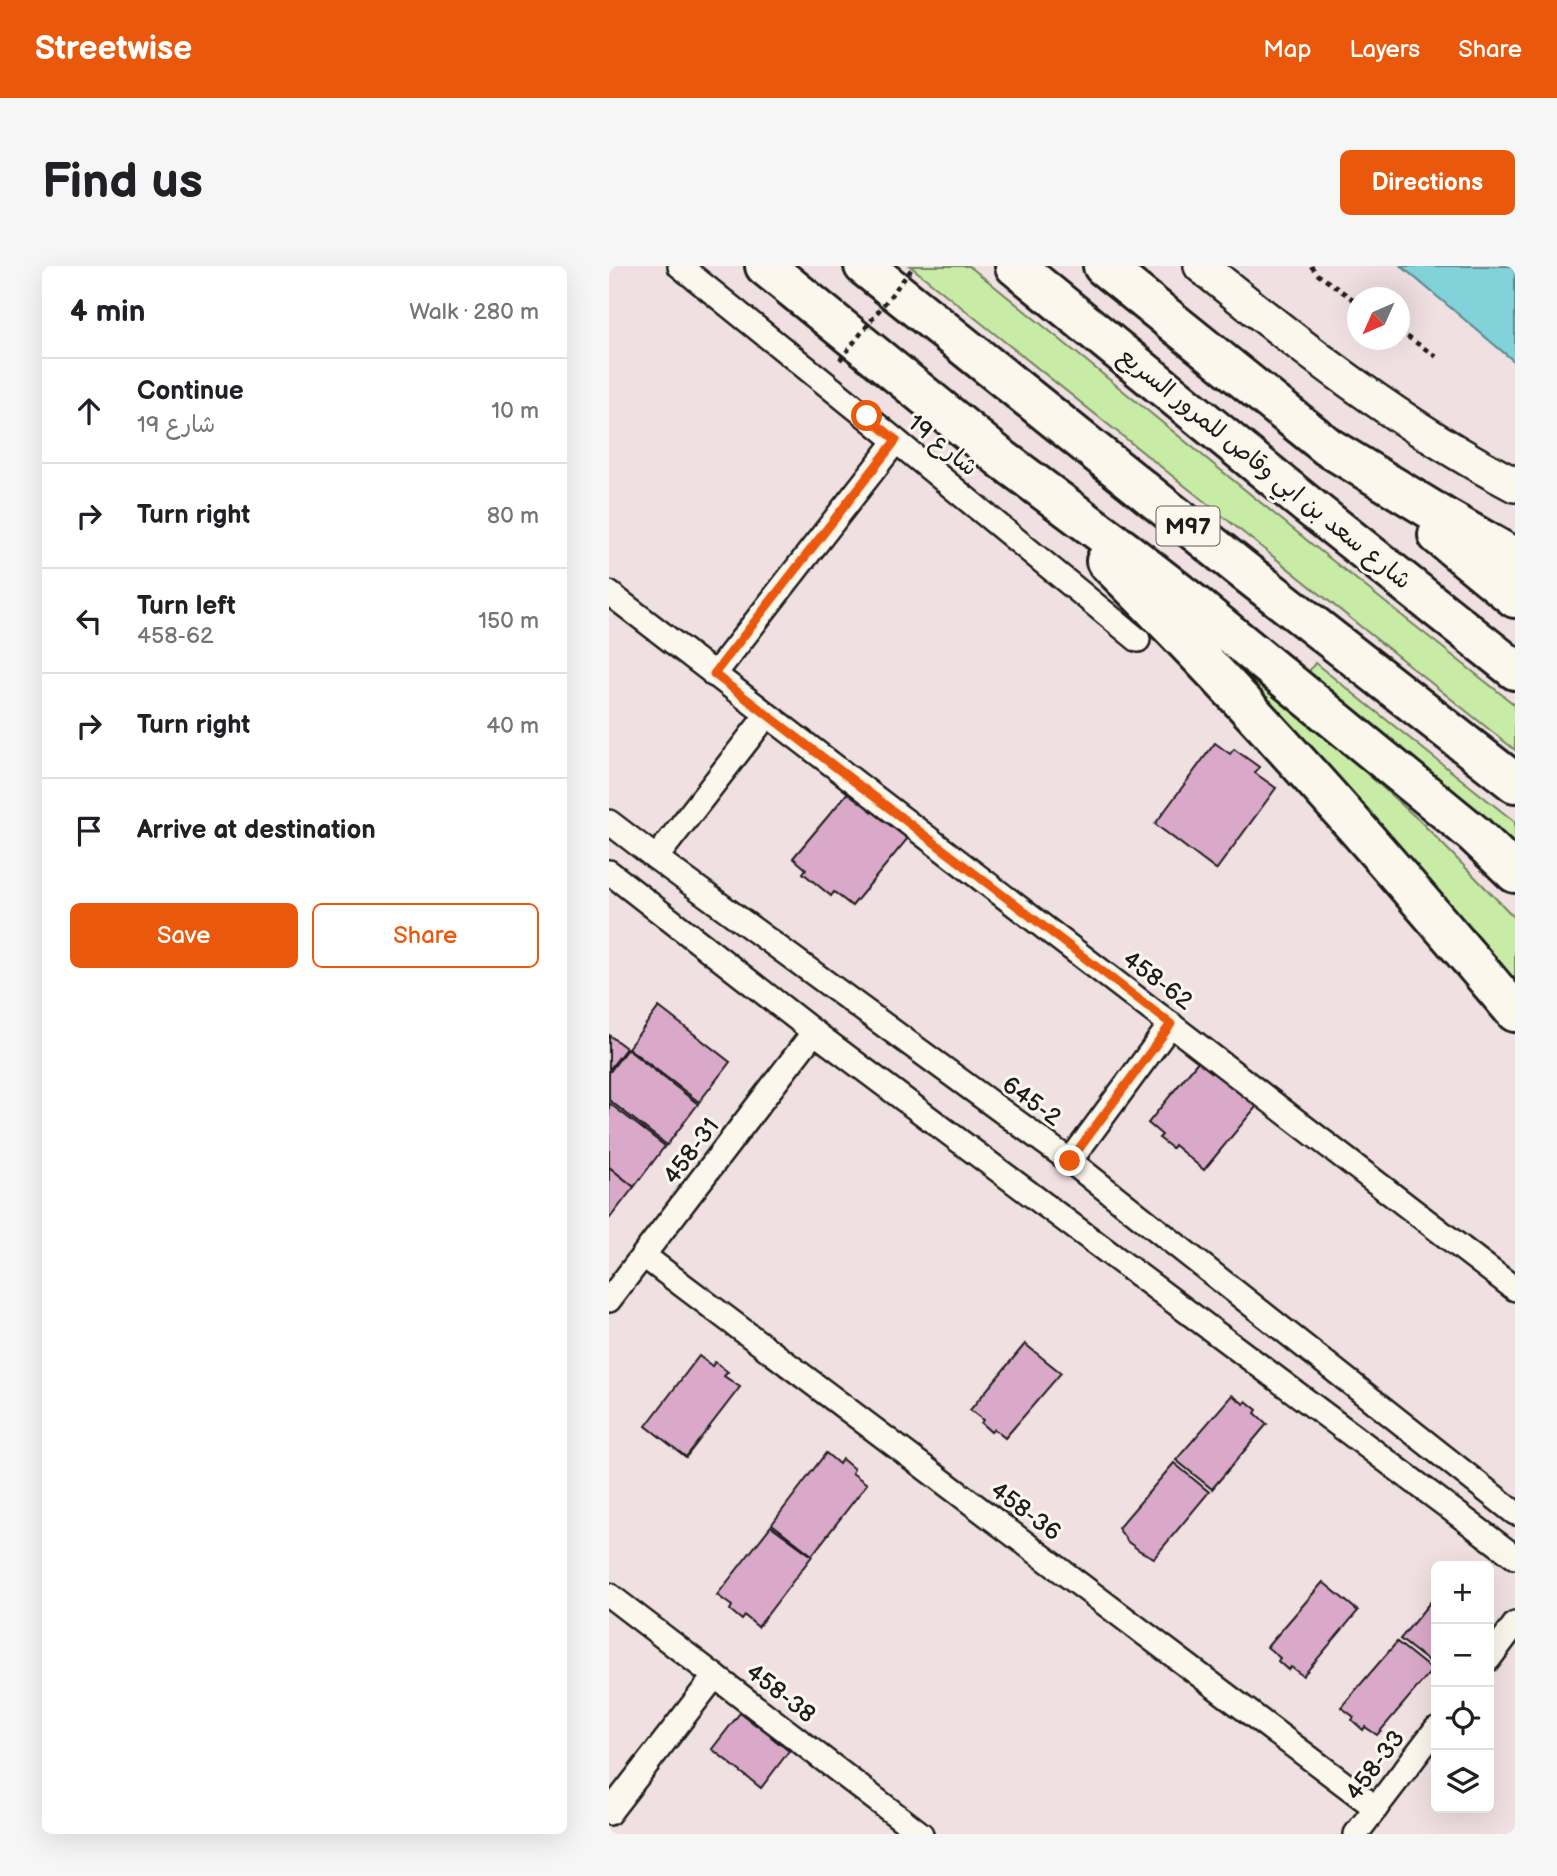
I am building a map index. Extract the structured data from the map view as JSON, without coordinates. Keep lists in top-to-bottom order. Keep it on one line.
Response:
{"streets":{"highway":["شارع سعد بن ابي وقاص للمرور السريع","M97"],"street":["شارع 19","458-62","645-2","458-31","458-36","458-38","458-33"]},"crossings":[["458-31","458-36"],["458-36","458-33"]],"north":"bottom left","page":{"header":"Streetwise","nav":["Map","Layers","Share"],"buttons":["Directions",["Save","Share"]],"title":"Find us","heading":["4 min","Walk · 280 m"],"list":[["Continue","شارع 19","10 m"],["Turn right","80 m"],["Turn left","458-62","150 m"],["Turn right","40 m"],"Arrive at destination"],"map_buttons":["+","−"]}}
